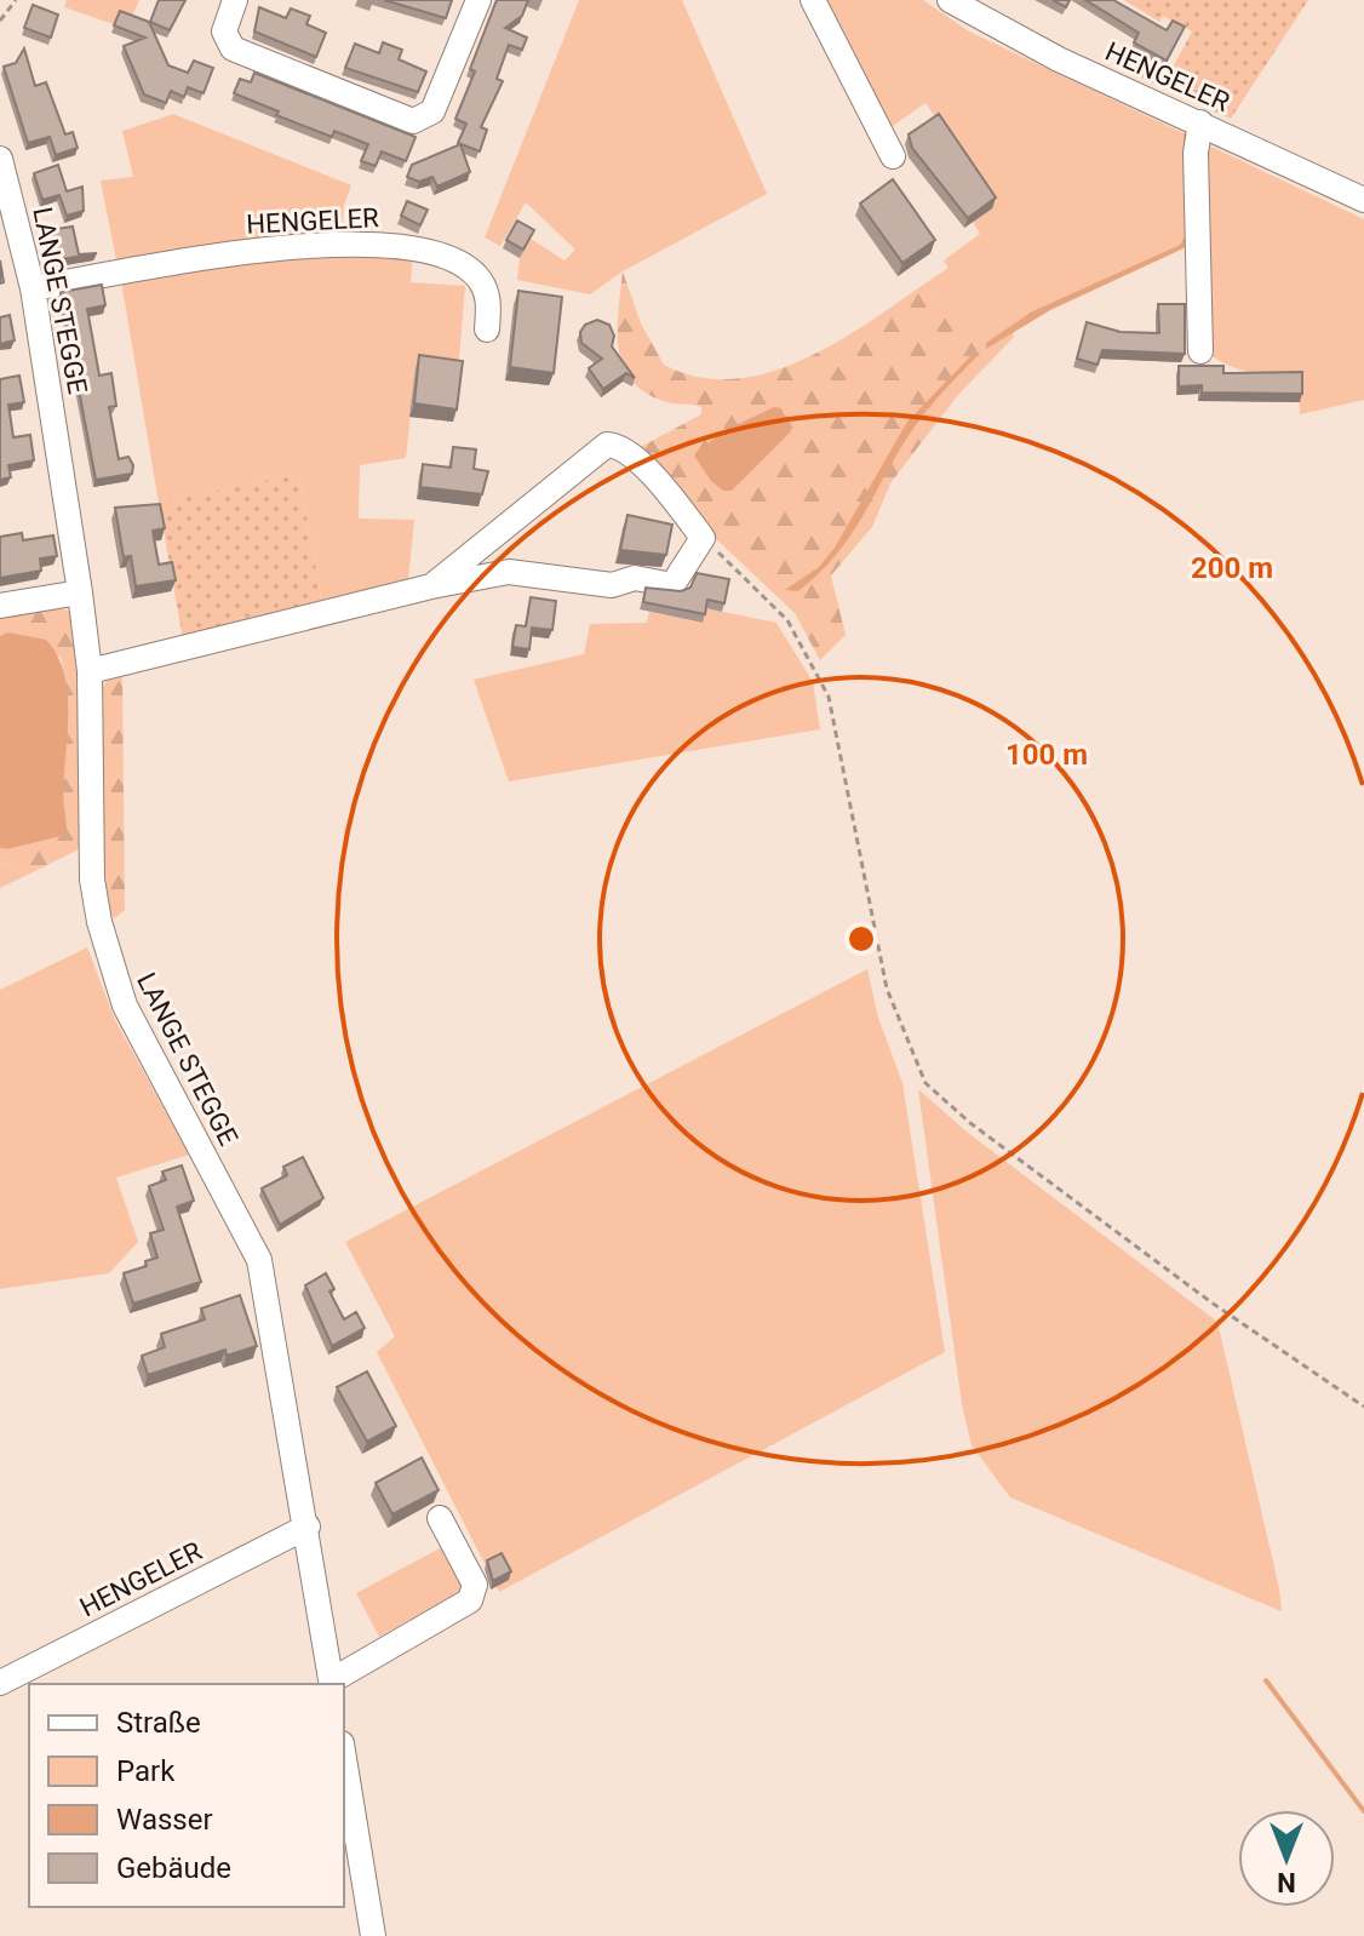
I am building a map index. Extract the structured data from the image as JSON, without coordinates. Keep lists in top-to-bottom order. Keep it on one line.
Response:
{"streets":{"street":["HENGELER","LANGE STEGGE"]},"crossings":[["HENGELER","LANGE STEGGE"]],"legend":["Straße","Park","Wasser","Gebäude"],"north":"bottom","rings":["200 m","100 m"]}
